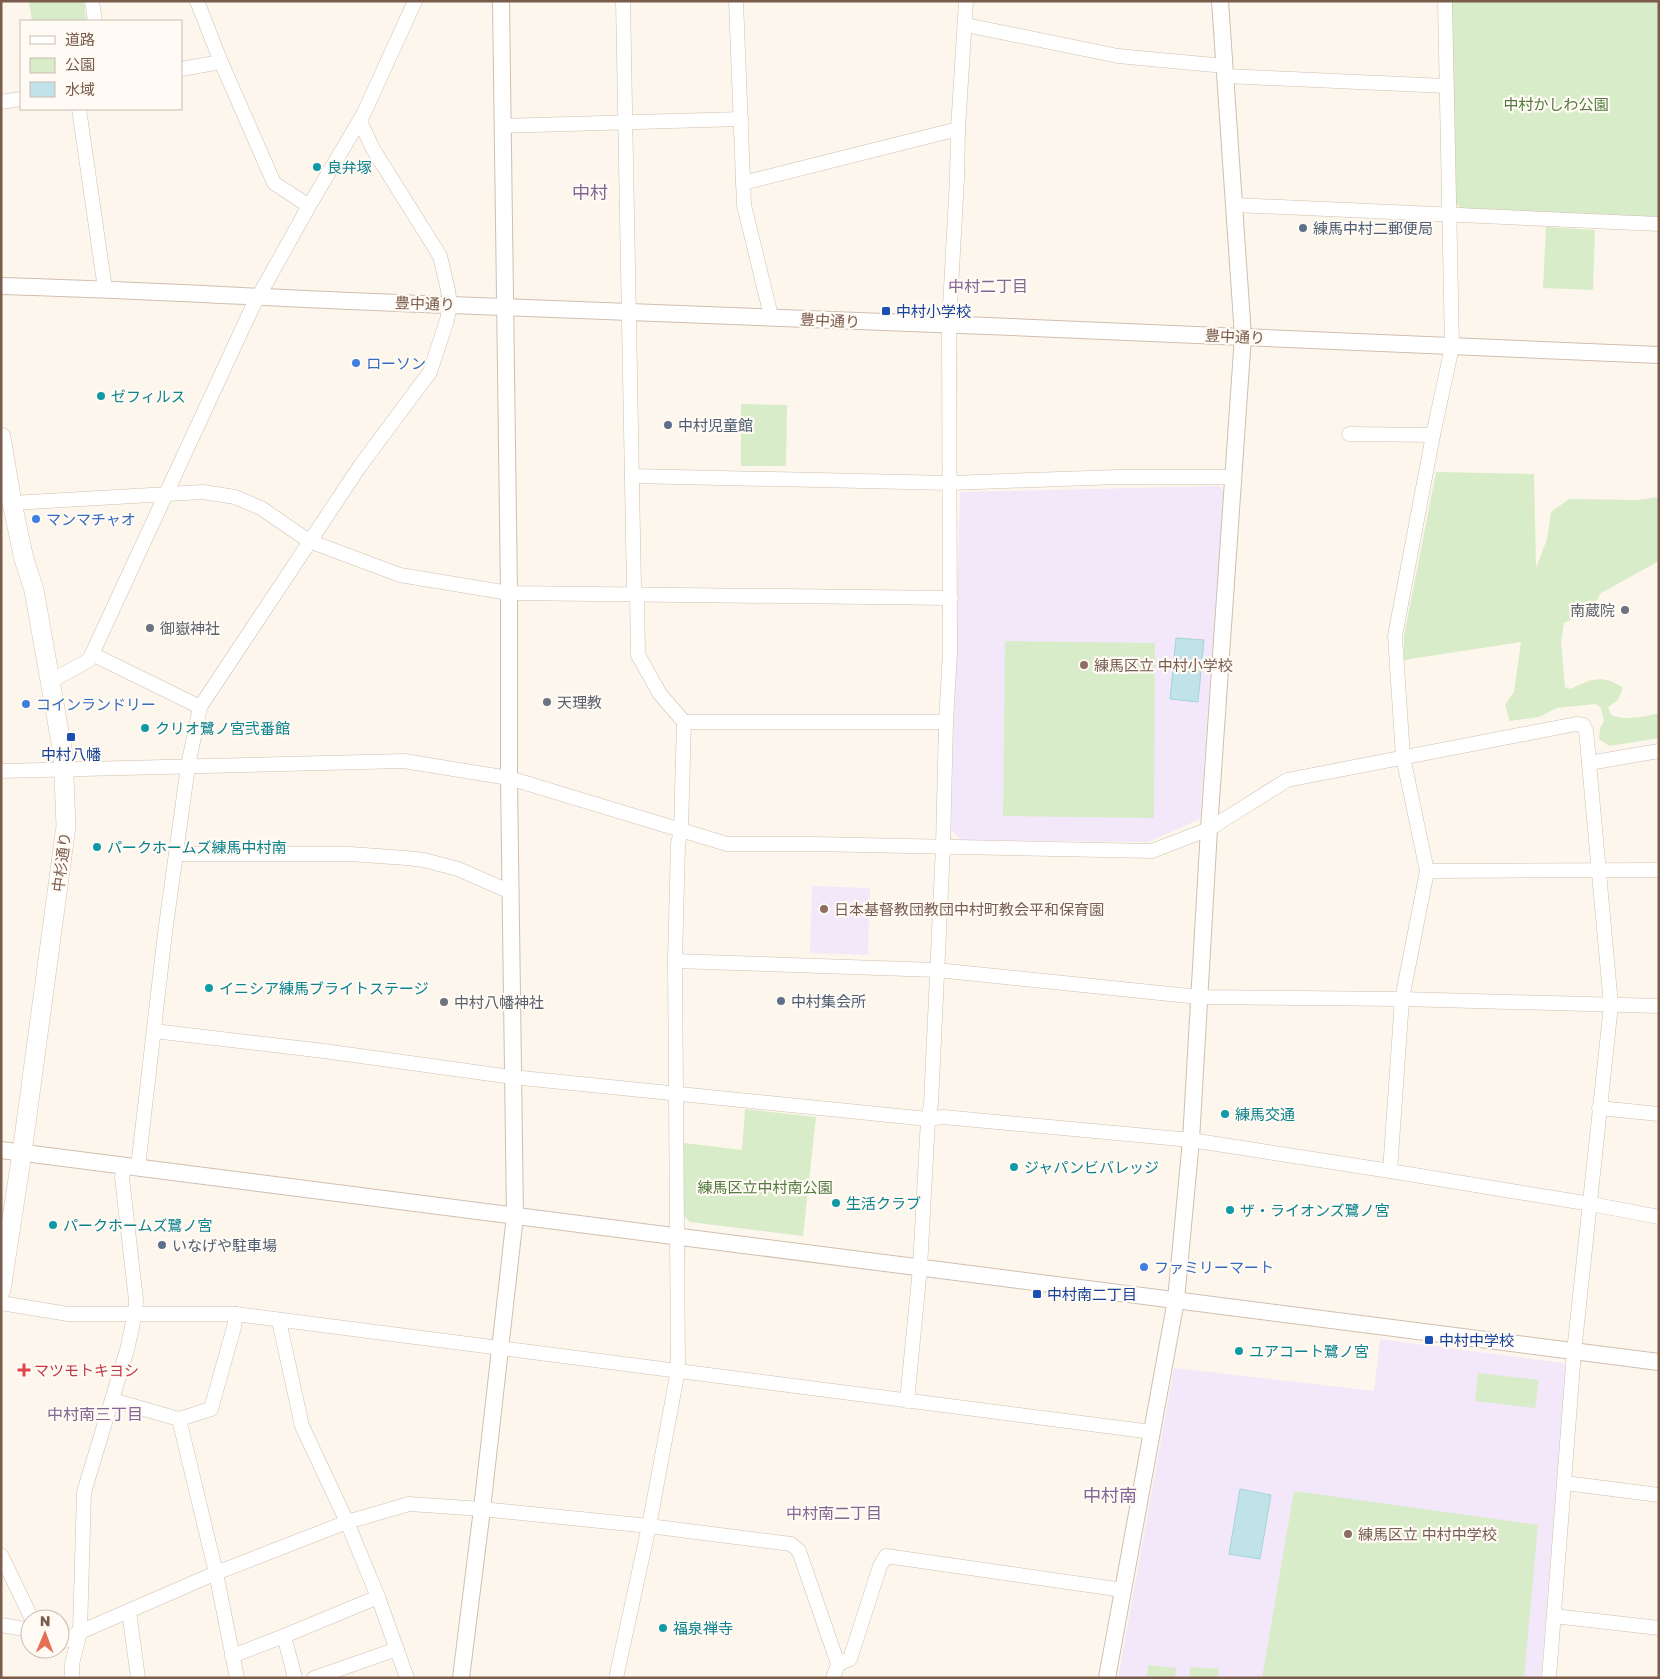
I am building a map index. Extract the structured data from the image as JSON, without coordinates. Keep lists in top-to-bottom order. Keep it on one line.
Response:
{"streets":{"main road":["中杉通り"],"street":["豊中通り"]},"districts":["中村","中村二丁目","中村南三丁目","中村南","中村南二丁目"],"parks":["中村かしわ公園","練馬区立中村南公園"],"places":{"other":["良弁塚","練馬中村二郵便局","ローソン","ゼフィルス","中村児童館","マンマチャオ","南蔵院","御嶽神社","練馬区立 中村小学校","天理教","コインランドリー","クリオ鷺ノ宮弐番館","パークホームズ練馬中村南","日本基督教団教団中村町教会平和保育園","イニシア練馬ブライトステージ","中村集会所","中村八幡神社","練馬交通","ジャパンビバレッジ","生活クラブ","ザ・ライオンズ鷺ノ宮","パークホームズ鷺ノ宮","いなげや駐車場","ファミリーマート","ユアコート鷺ノ宮","練馬区立 中村中学校","福泉禅寺"],"transit":["中村小学校","中村八幡","中村南二丁目","中村中学校"],"health":["マツモトキヨシ"]},"legend":["道路","公園","水域"],"north":"top"}
